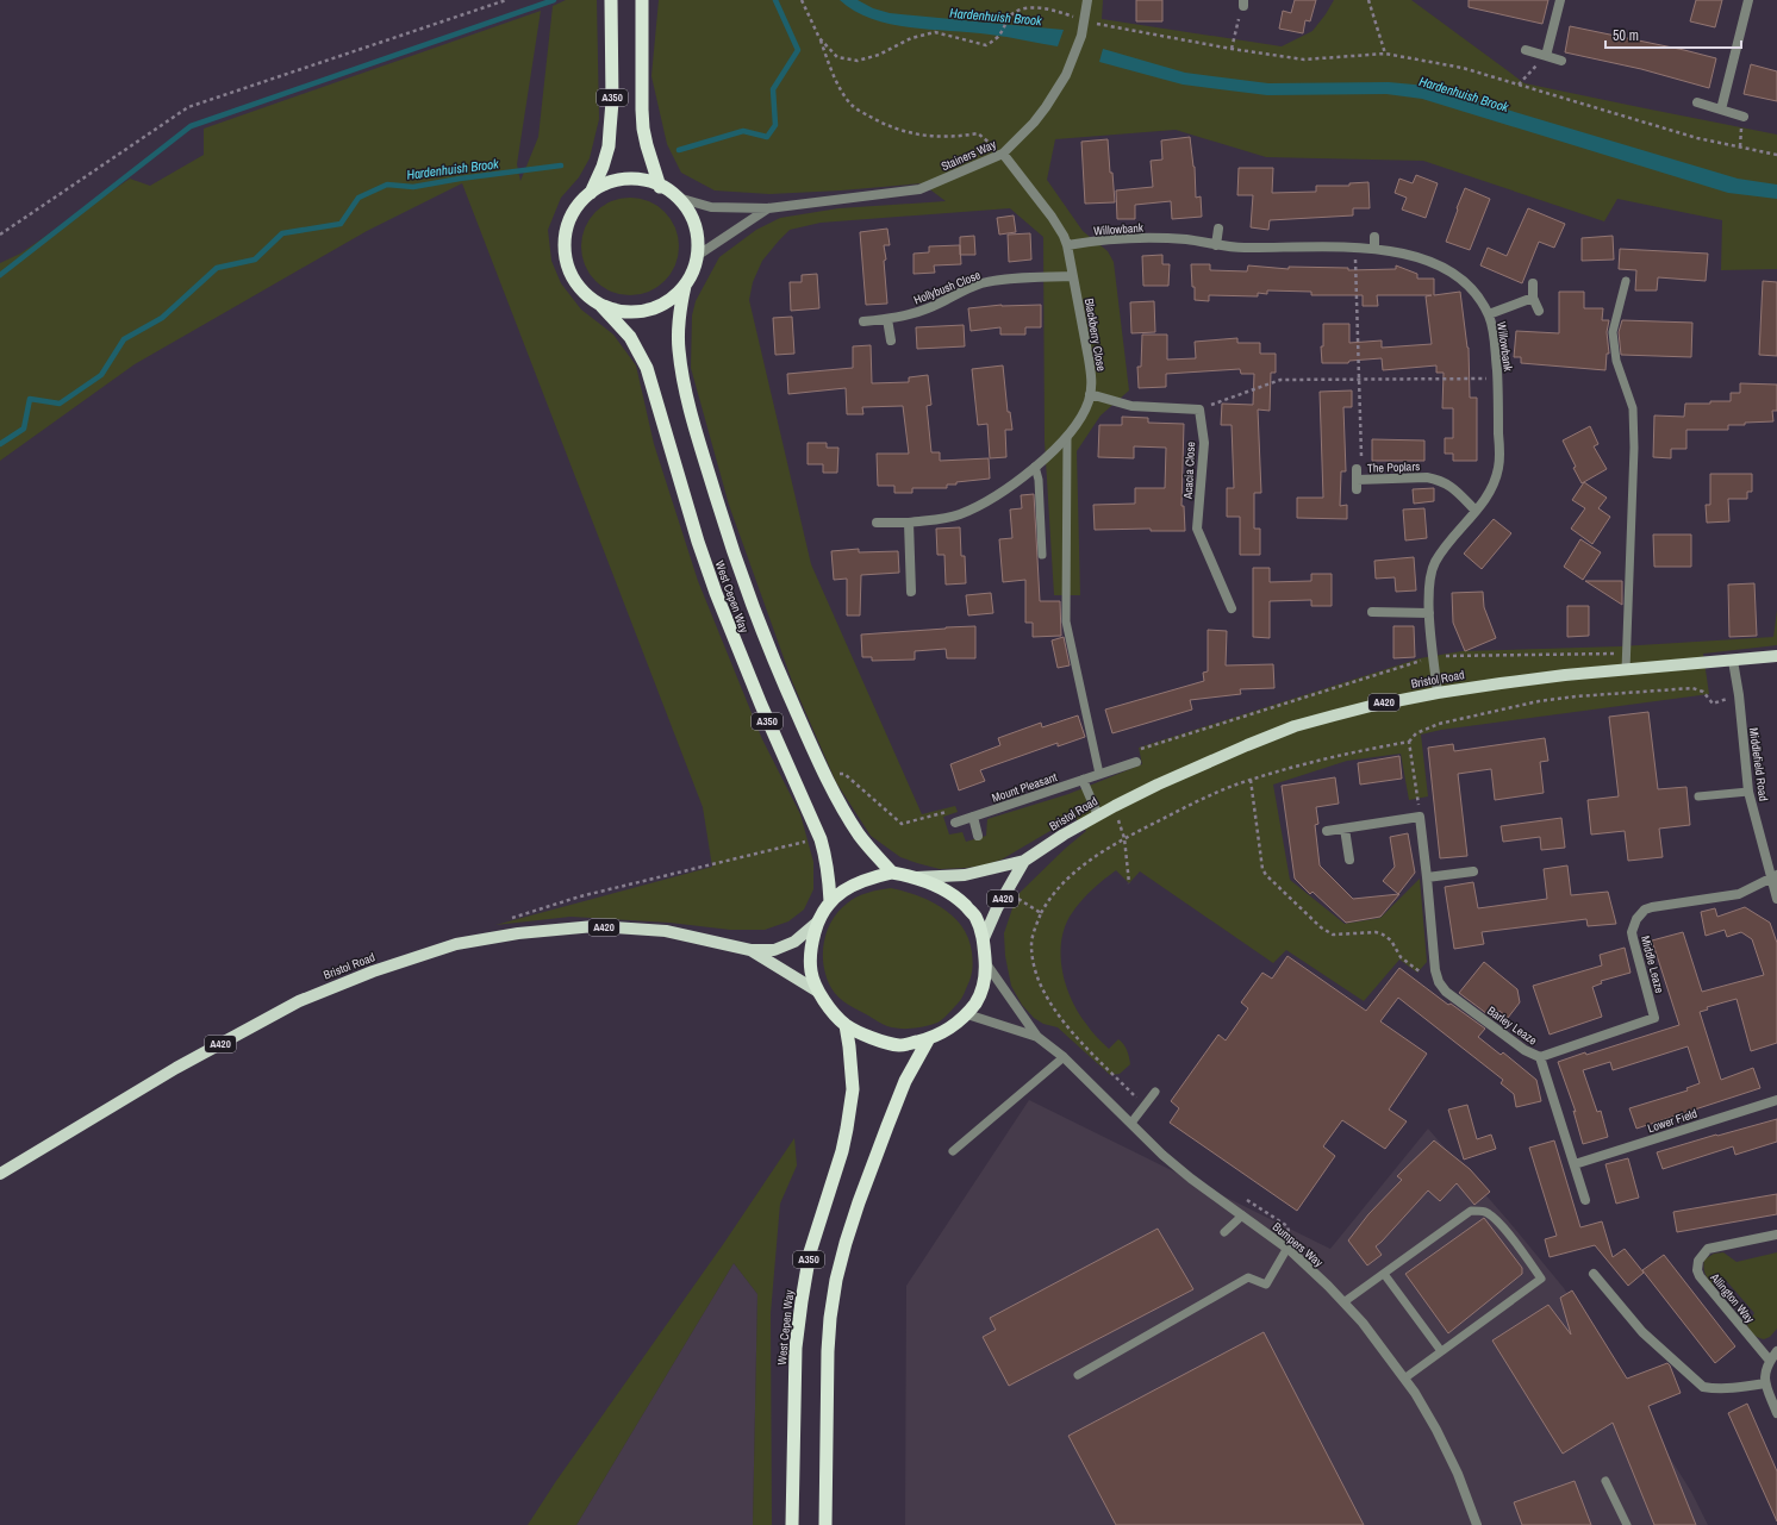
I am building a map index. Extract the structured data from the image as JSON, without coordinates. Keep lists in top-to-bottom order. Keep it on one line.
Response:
{"streets":{"highway":["A350","West Cepen Way"],"main road":["Bristol Road","A420"],"street":["Stainers Way","Willowbank","Hollybush Close","Blackberry Close","The Poplars","Acacia Close","Middlefield Road","Mount Pleasant","Middle Leaze","Barley Leaze","Lower Field","Bumpers Way","Allington Way"]},"crossings":[["A350","Stainers Way"],["A350","West Cepen Way"],["Stainers Way","Blackberry Close"],["Stainers Way","West Cepen Way"],["Willowbank","Blackberry Close"],["Willowbank","The Poplars"],["Willowbank","Bristol Road"],["Hollybush Close","Blackberry Close"],["Bristol Road","Middlefield Road"],["Middlefield Road","Middle Leaze"],["Middle Leaze","Barley Leaze"],["Barley Leaze","Lower Field"]],"water":["Hardenhuish Brook"],"scale_bar":"50 m"}
